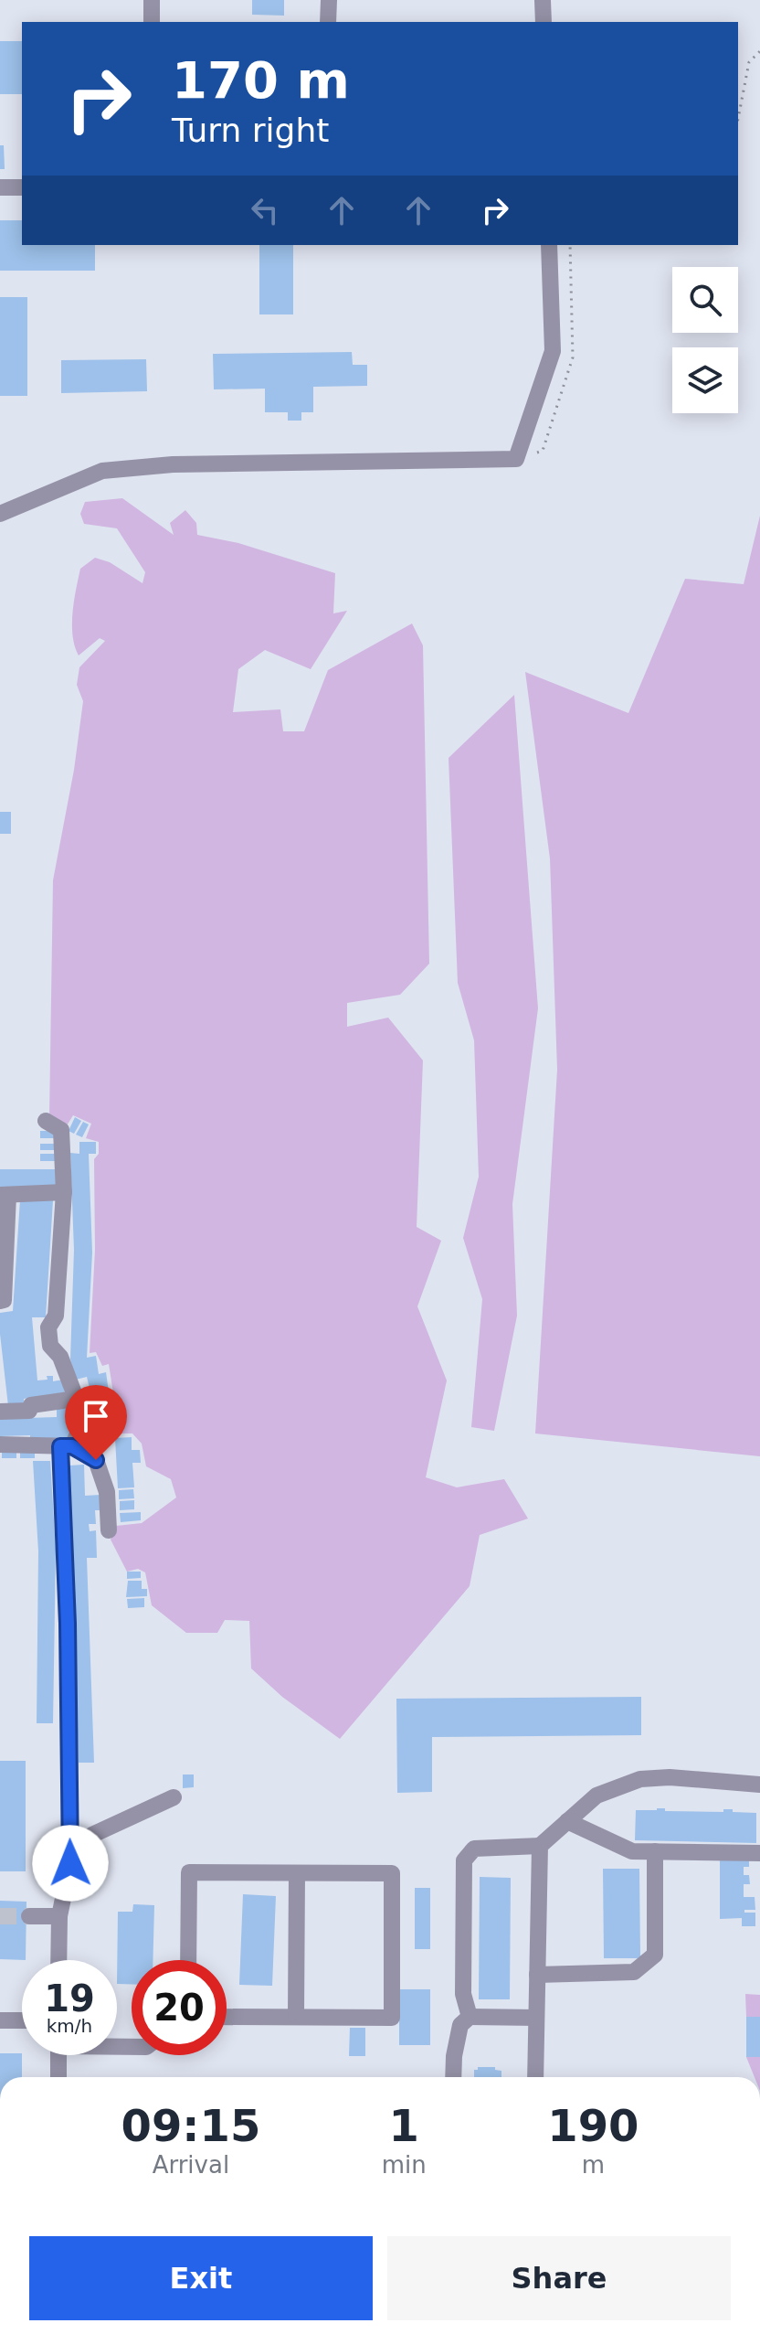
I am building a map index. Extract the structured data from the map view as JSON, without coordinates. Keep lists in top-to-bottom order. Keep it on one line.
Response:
{"page":{"turn":["170 m","Turn right"],"speed":"19 km/h","limit":"20","eta":["09:15","Arrival","1","min","190","m"],"buttons":["Exit","Share"]}}
